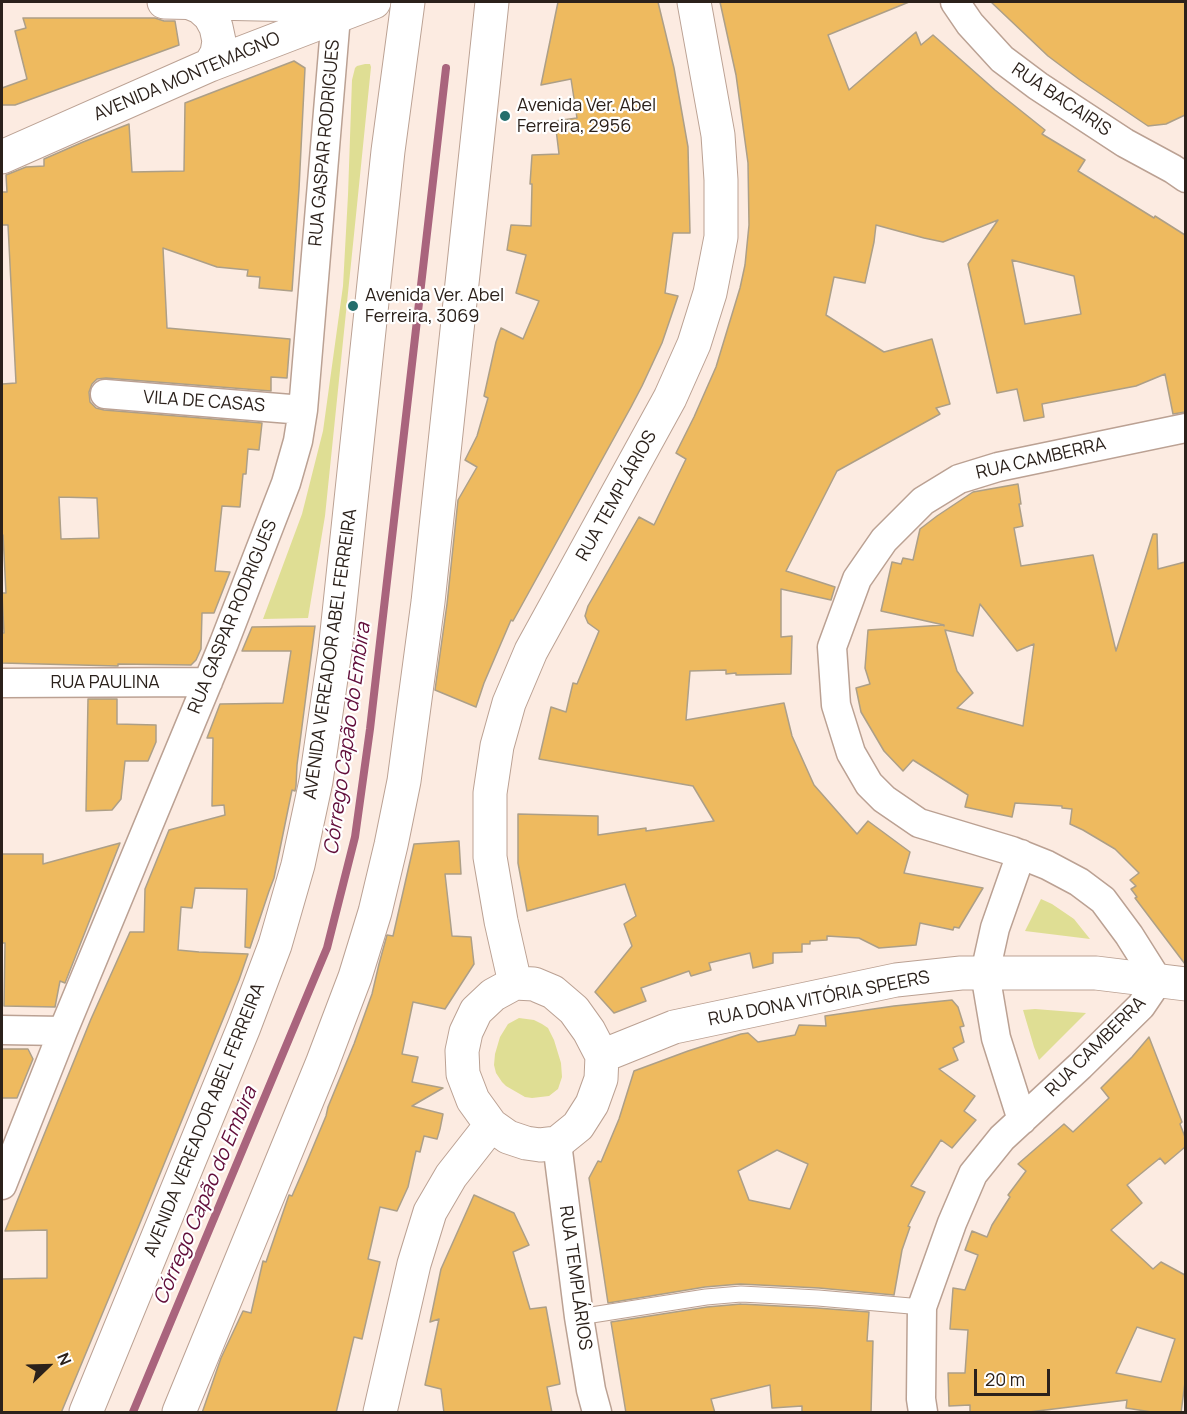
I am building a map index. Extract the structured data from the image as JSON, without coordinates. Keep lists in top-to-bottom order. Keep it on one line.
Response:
{"streets":{"street":["AVENIDA MONTEMAGNO","RUA BACAIRIS","RUA GASPAR RODRIGUES","VILA DE CASAS","RUA CAMBERRA","RUA TEMPLÁRIOS","AVENIDA VEREADOR ABEL FERREIRA","RUA PAULINA","RUA DONA VITÓRIA SPEERS"]},"crossings":[["AVENIDA MONTEMAGNO","RUA GASPAR RODRIGUES"],["RUA GASPAR RODRIGUES","VILA DE CASAS"],["RUA GASPAR RODRIGUES","RUA PAULINA"],["RUA CAMBERRA","RUA DONA VITÓRIA SPEERS"],["RUA TEMPLÁRIOS","RUA DONA VITÓRIA SPEERS"]],"water":["Córrego Capão do Embira"],"places":["Avenida Ver. Abel Ferreira, 2956","Avenida Ver. Abel Ferreira, 3069"],"scale_bar":"20 m","north":"top right"}
